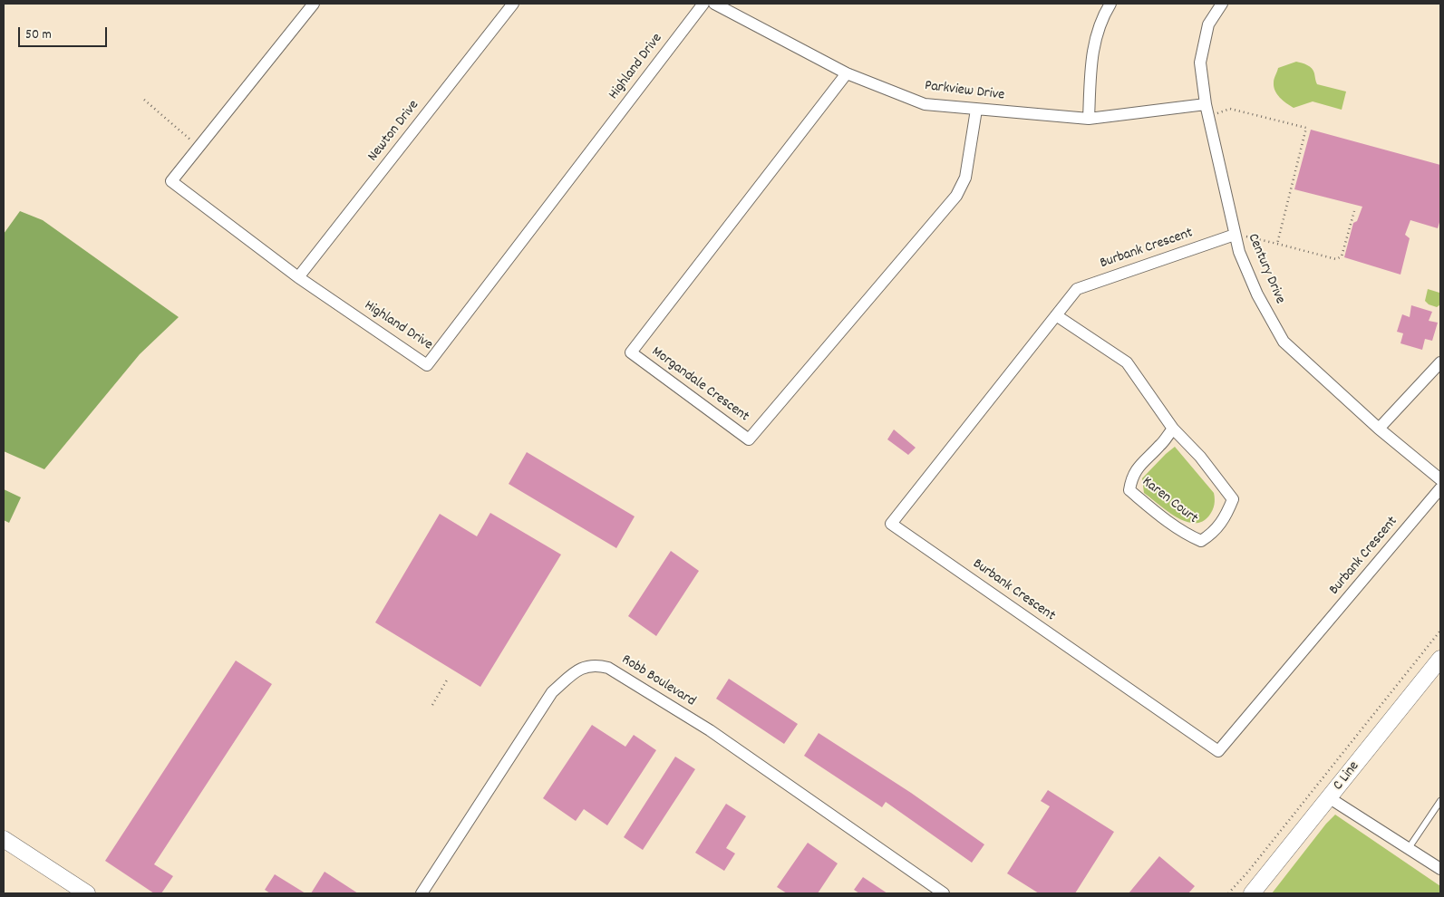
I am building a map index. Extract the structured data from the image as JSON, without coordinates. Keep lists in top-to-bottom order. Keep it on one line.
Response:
{"streets":{"street":["Highland Drive","Parkview Drive","Newton Drive","Burbank Crescent","Century Drive","Morgandale Crescent","Karen Court","Robb Boulevard","C Line"]},"crossings":[["Highland Drive","Newton Drive"],["Parkview Drive","Century Drive"],["Parkview Drive","Morgandale Crescent"],["Burbank Crescent","Century Drive"],["Burbank Crescent","Karen Court"]],"scale_bar":"50 m"}
